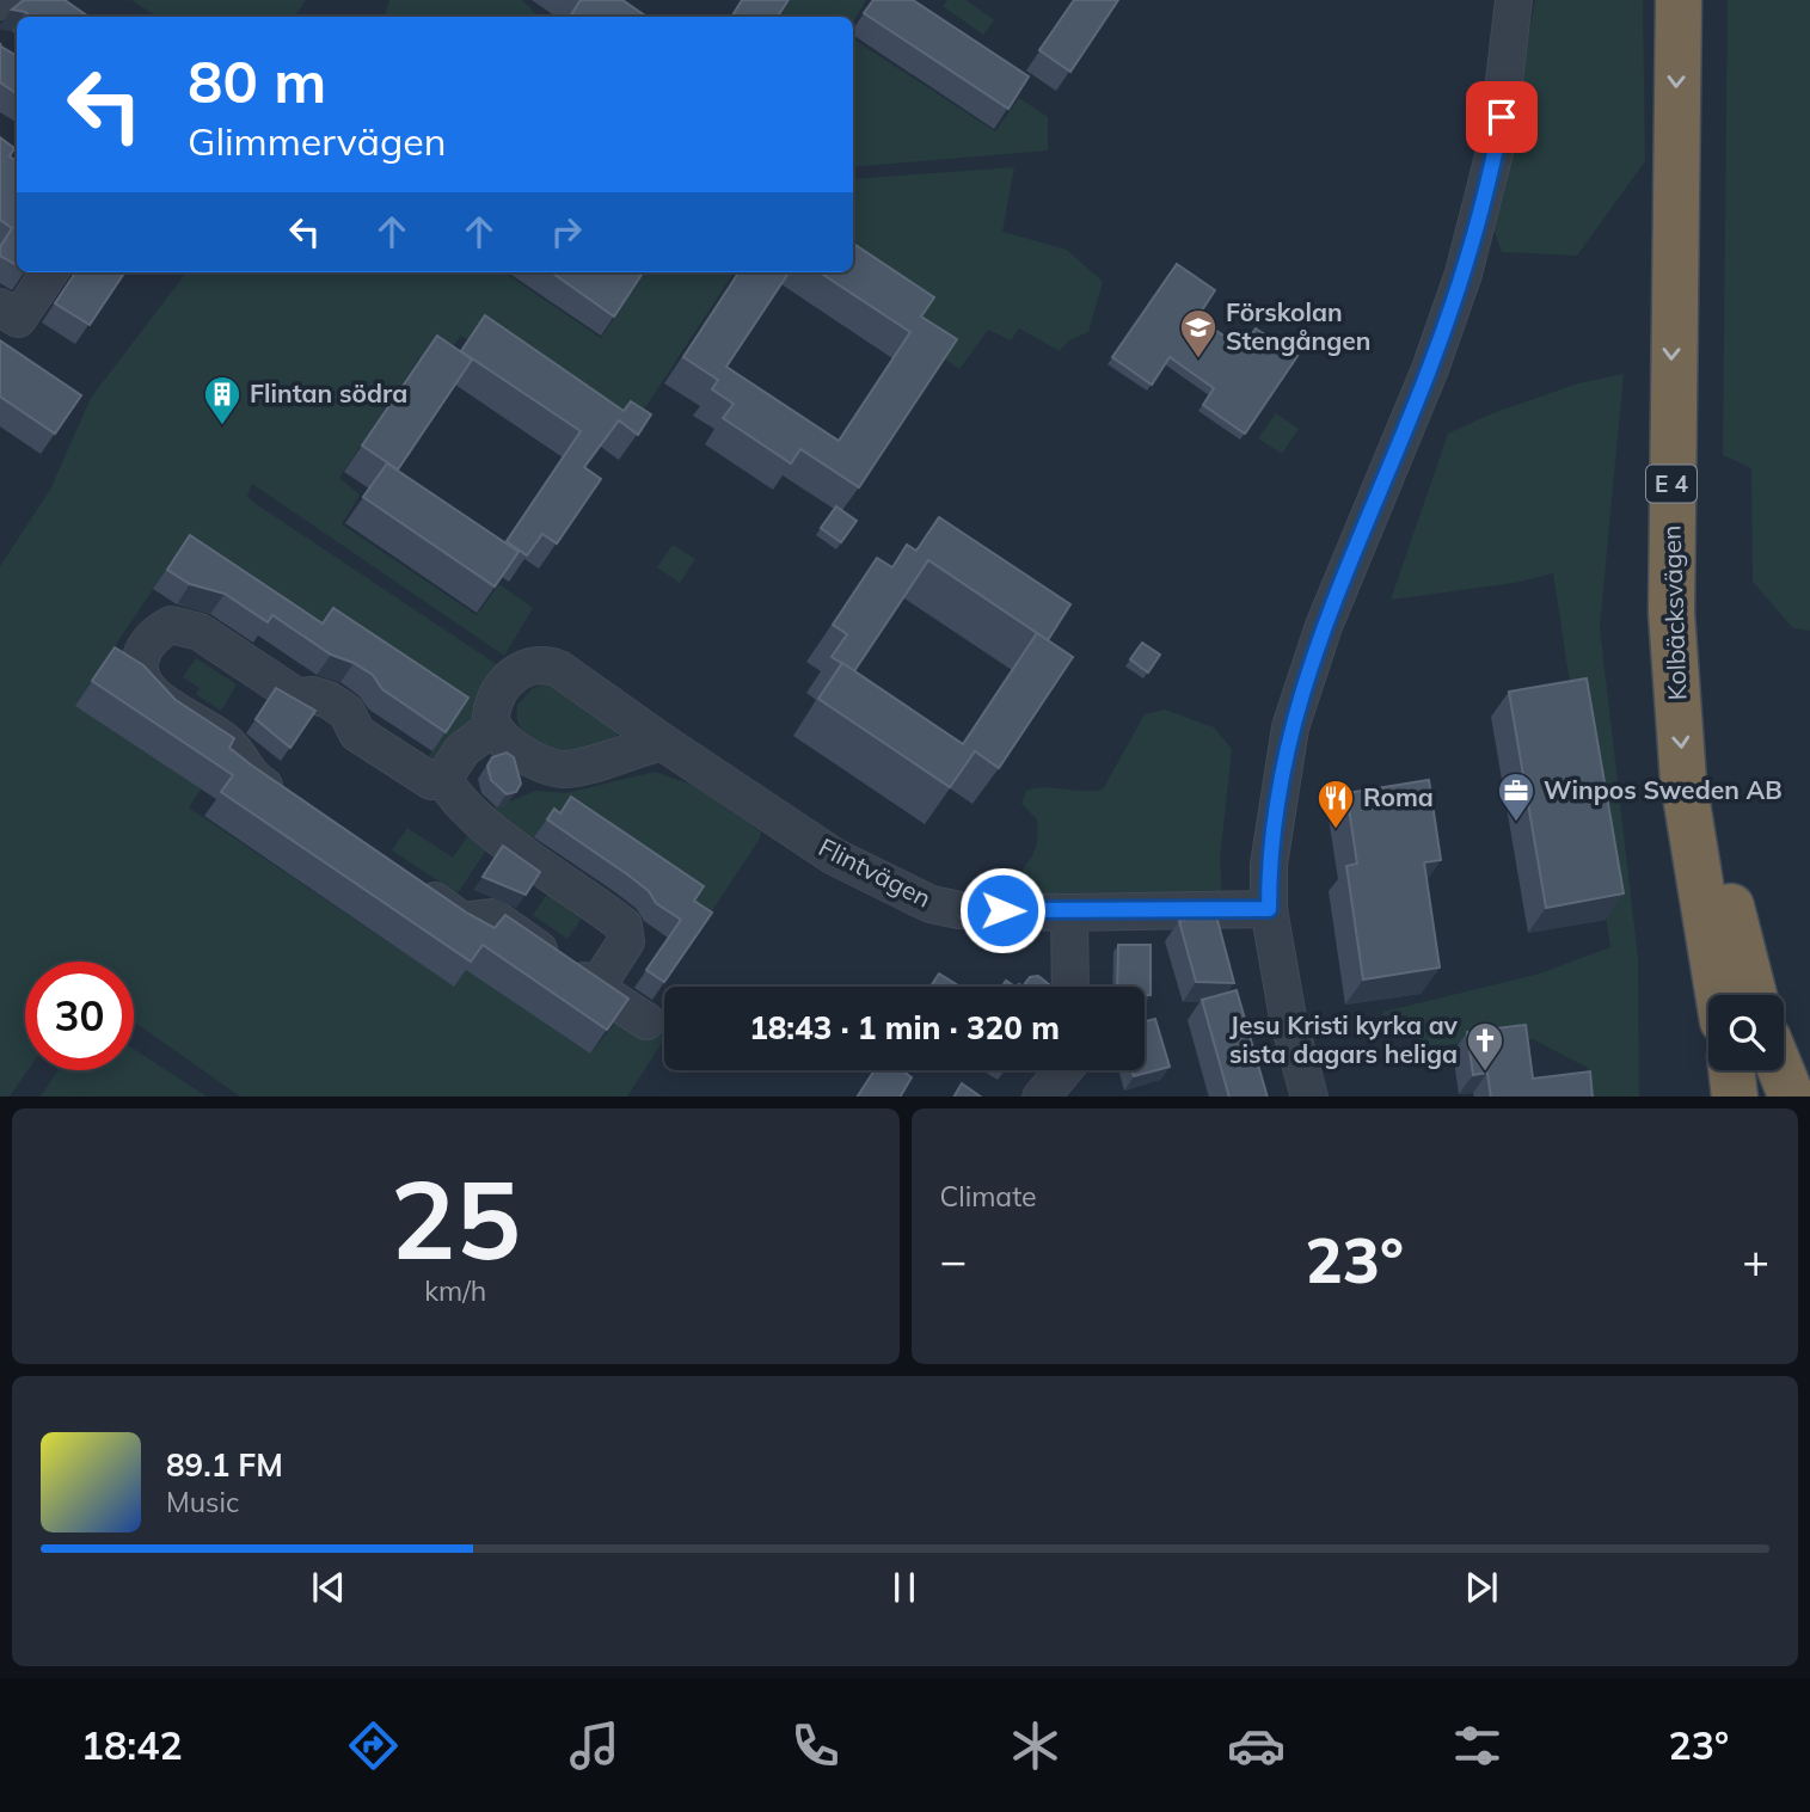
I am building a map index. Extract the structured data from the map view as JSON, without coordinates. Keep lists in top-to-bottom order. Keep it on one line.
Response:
{"streets":{"highway":["E 4","Kolbäcksvägen"],"street":["Flintvägen"]},"places":{"school or university":["Förskolan Stengången"],"building":["Flintan södra"],"office":["Winpos Sweden AB"],"restaurant":["Roma"],"church":["Jesu Kristi kyrka av sista dagars heliga"]},"page":{"turn":["80 m","Glimmervägen"],"limit":"30","trip":"18:43 · 1 min · 320 m","tile":[["25","km/h"],"Climate"],"heat":["−","23°","+"],"song":["89.1 FM","Music"],"tabs":["18:42","23°"]}}
